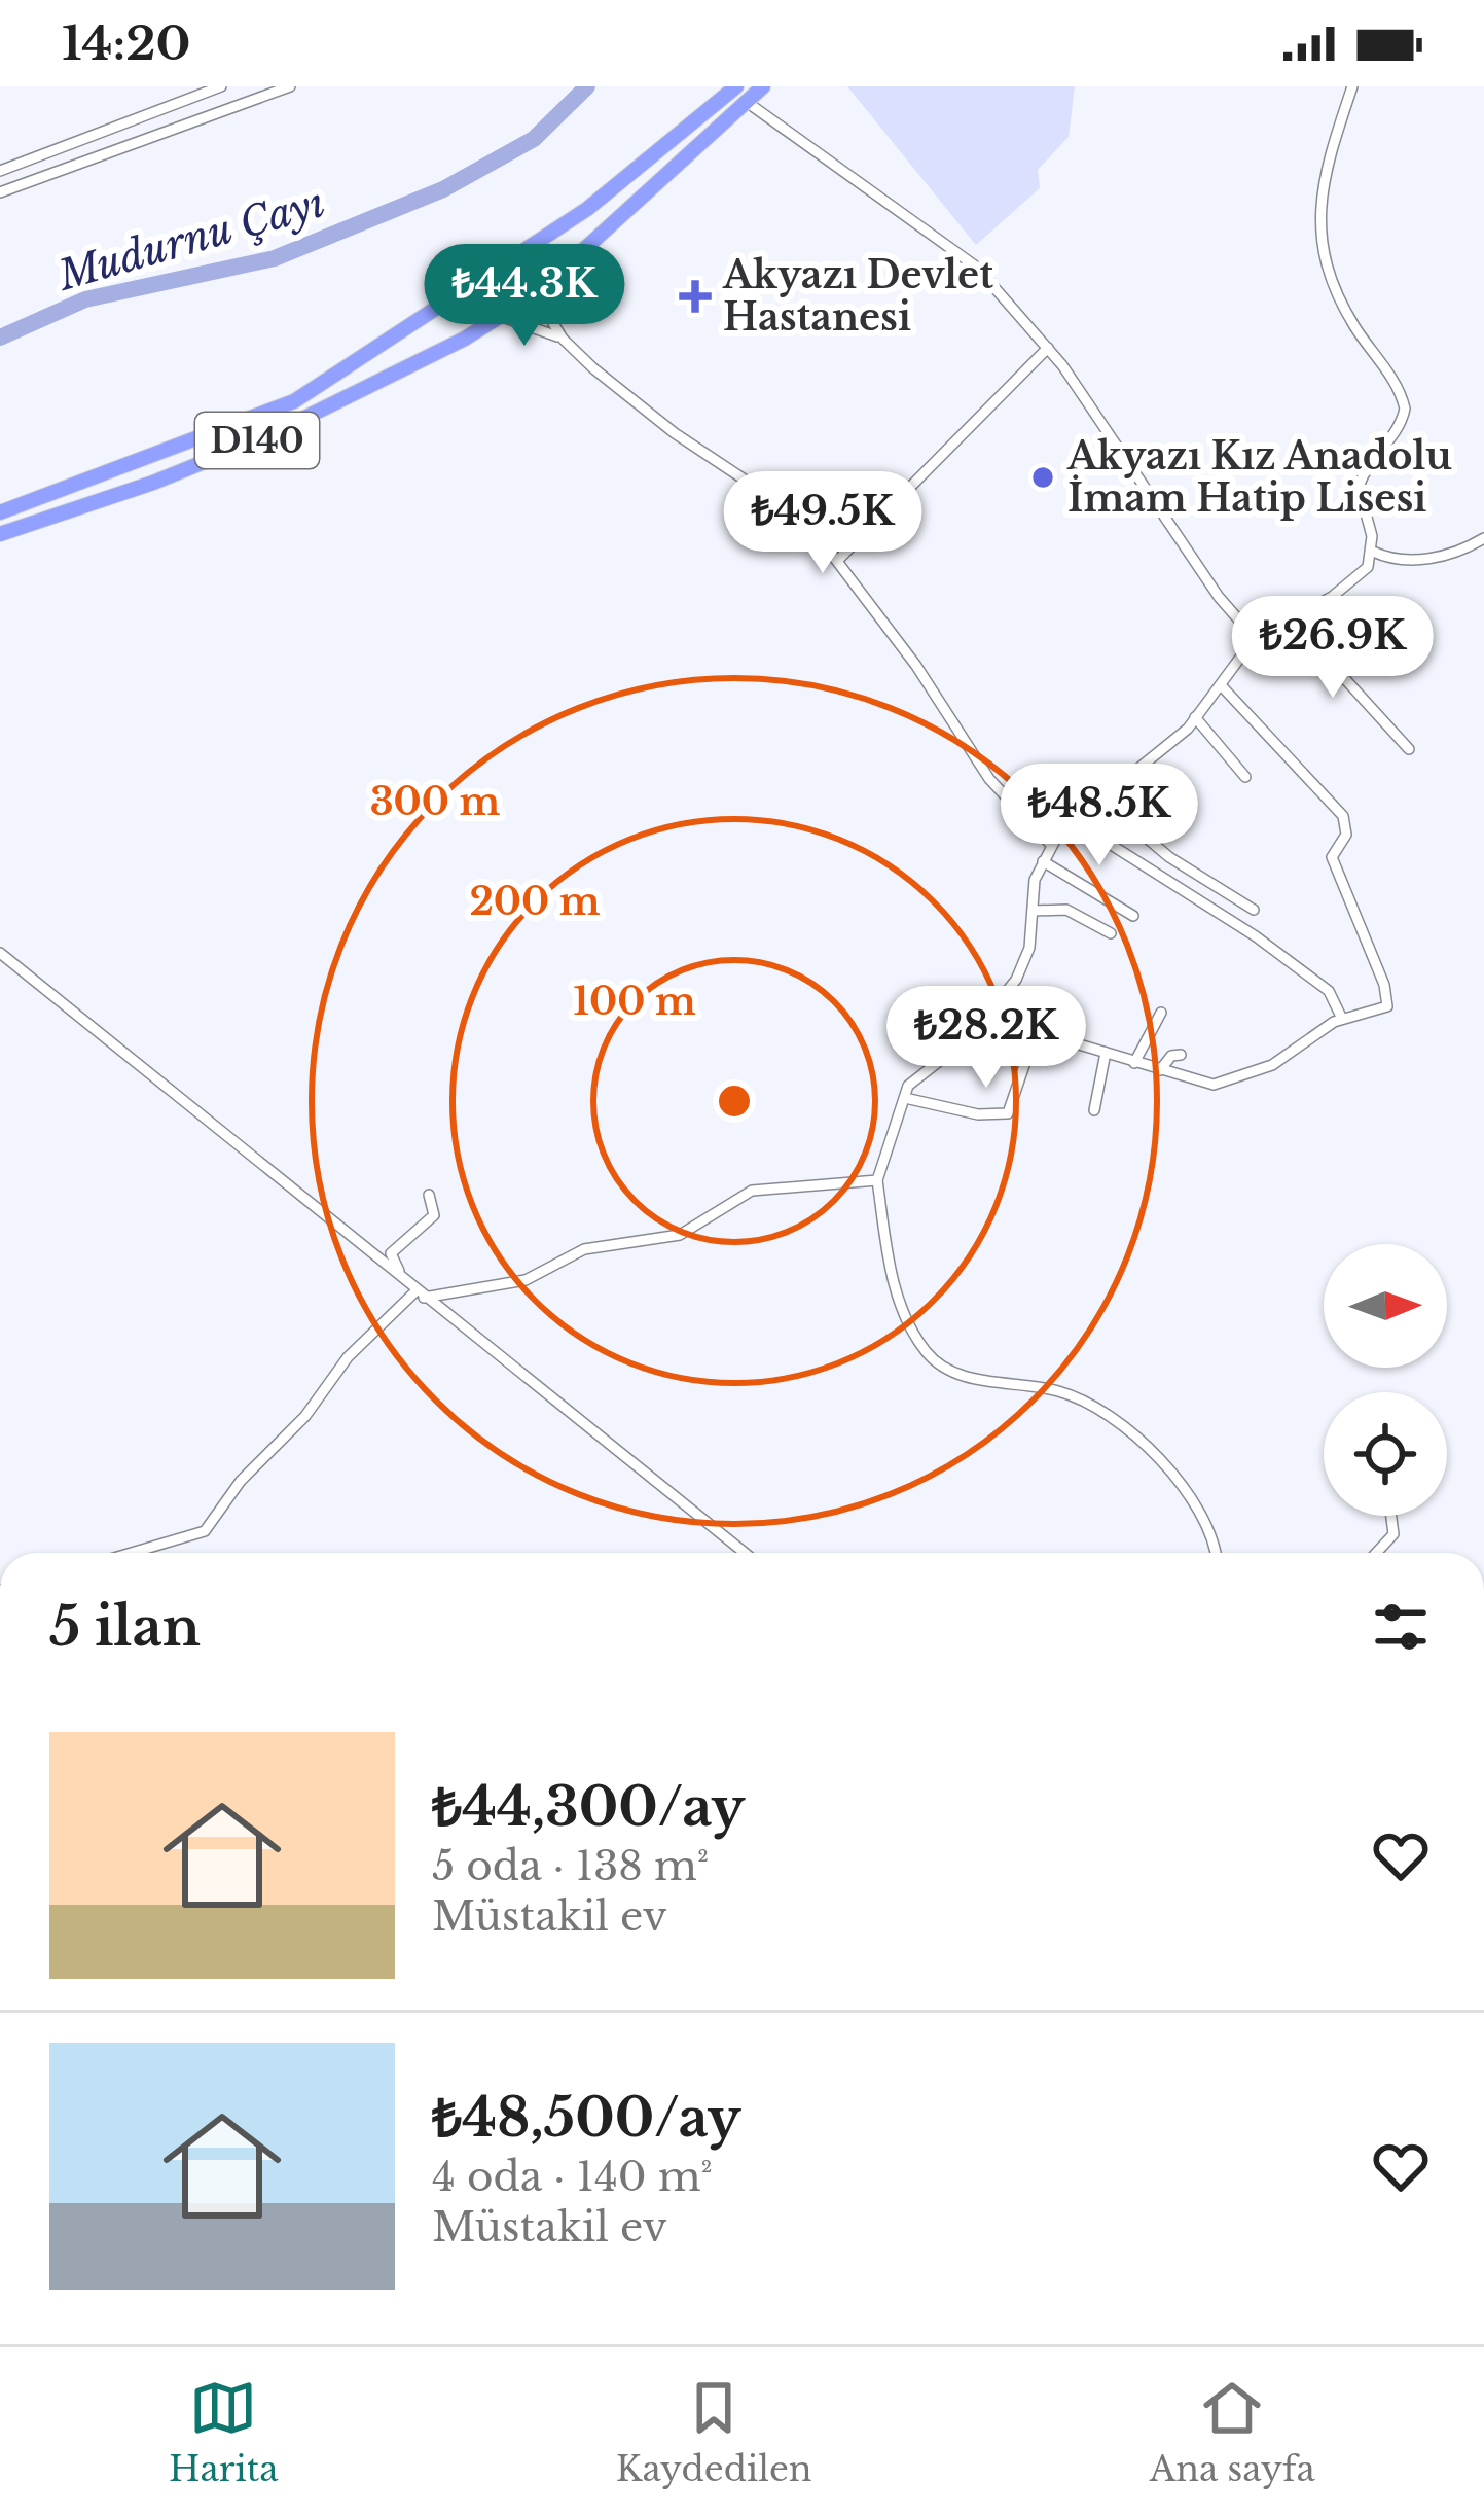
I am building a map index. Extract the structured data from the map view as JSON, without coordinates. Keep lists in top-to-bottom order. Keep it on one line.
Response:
{"streets":{"highway":["D140"]},"water":["Mudurnu Çayı"],"places":{"health":["Akyazı Devlet Hastanesi"],"other":["Akyazı Kız Anadolu İmam Hatip Lisesi"]},"north":"right","page":{"status":"14:20","price":["₺44.3K","₺49.5K","₺26.9K","₺48.5K","₺28.2K"],"heading":"5 ilan","list":[{"name":"₺44,300/ay","note":"5 oda · 138 m² · Müstakil ev"},{"name":"₺48,500/ay","note":"4 oda · 140 m² · Müstakil ev"}],"tabs":["Harita","Kaydedilen","Ana sayfa"]},"rings":["300 m","200 m","100 m"]}
